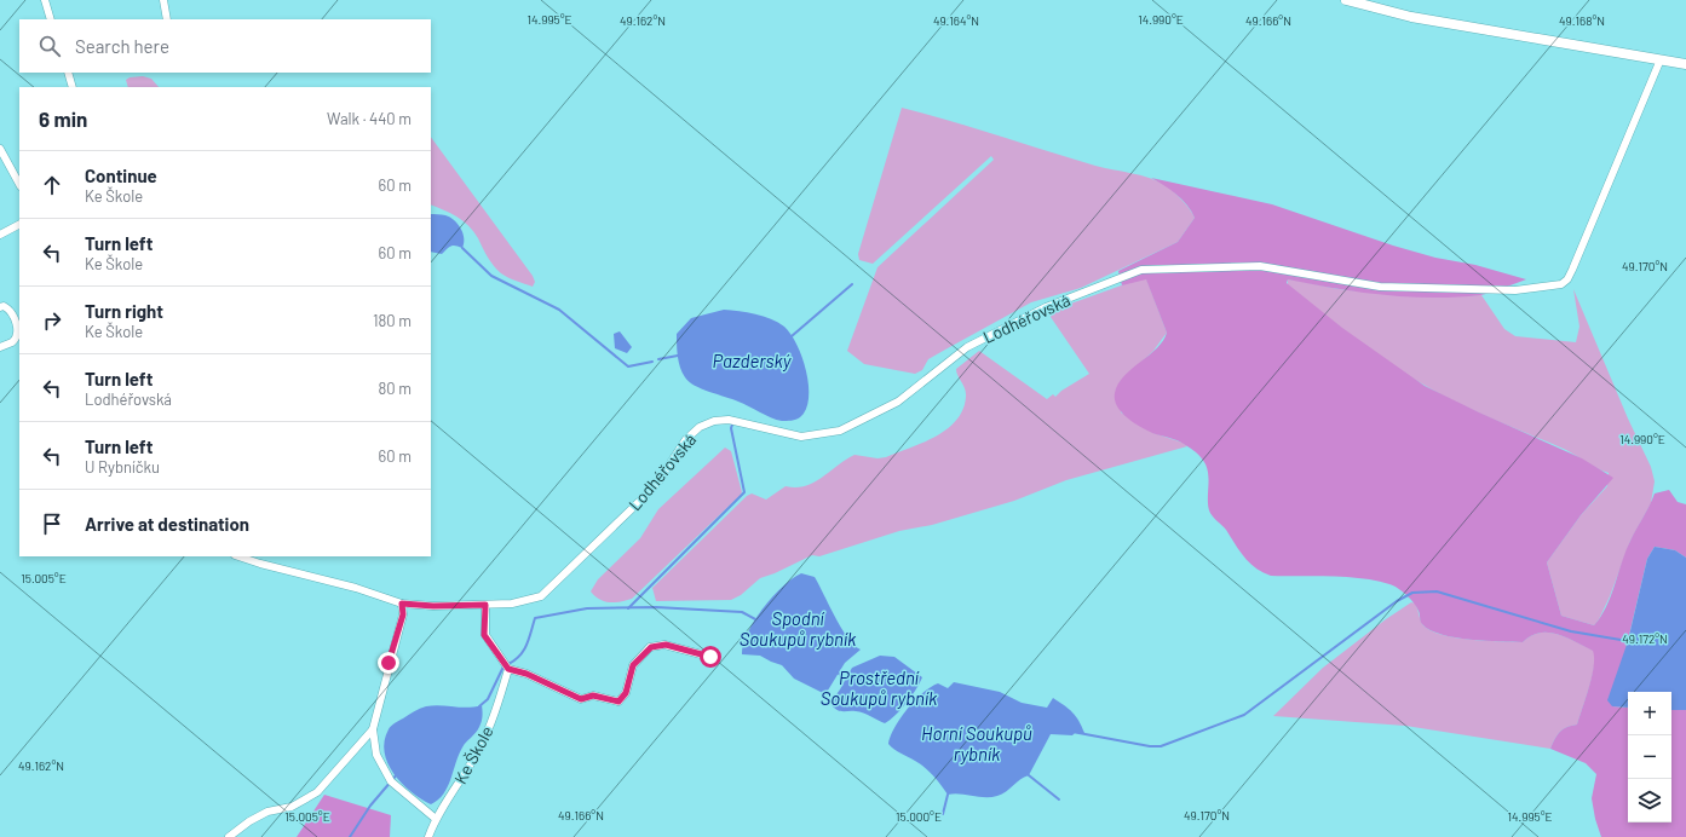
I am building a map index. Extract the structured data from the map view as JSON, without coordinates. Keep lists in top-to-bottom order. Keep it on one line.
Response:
{"streets":{"street":["Lodhéřovská","Ke Škole"]},"water":["Pazderský","Spodní Soukupů rybník","Prostřední Soukupů rybník","Horní Soukupů rybník"],"page":{"search":"Search here","heading":["6 min","Walk · 440 m"],"list":[["Continue","Ke Škole","60 m"],["Turn left","Ke Škole","60 m"],["Turn right","Ke Škole","180 m"],["Turn left","Lodhéřovská","80 m"],["Turn left","U Rybníčku","60 m"],"Arrive at destination"],"map_buttons":["+","−"]},"coordinates":["14.995°E","14.990°E","49.162°N","49.164°N","49.166°N","49.168°N","49.170°N","15.005°E","49.172°N","15.000°E"]}
